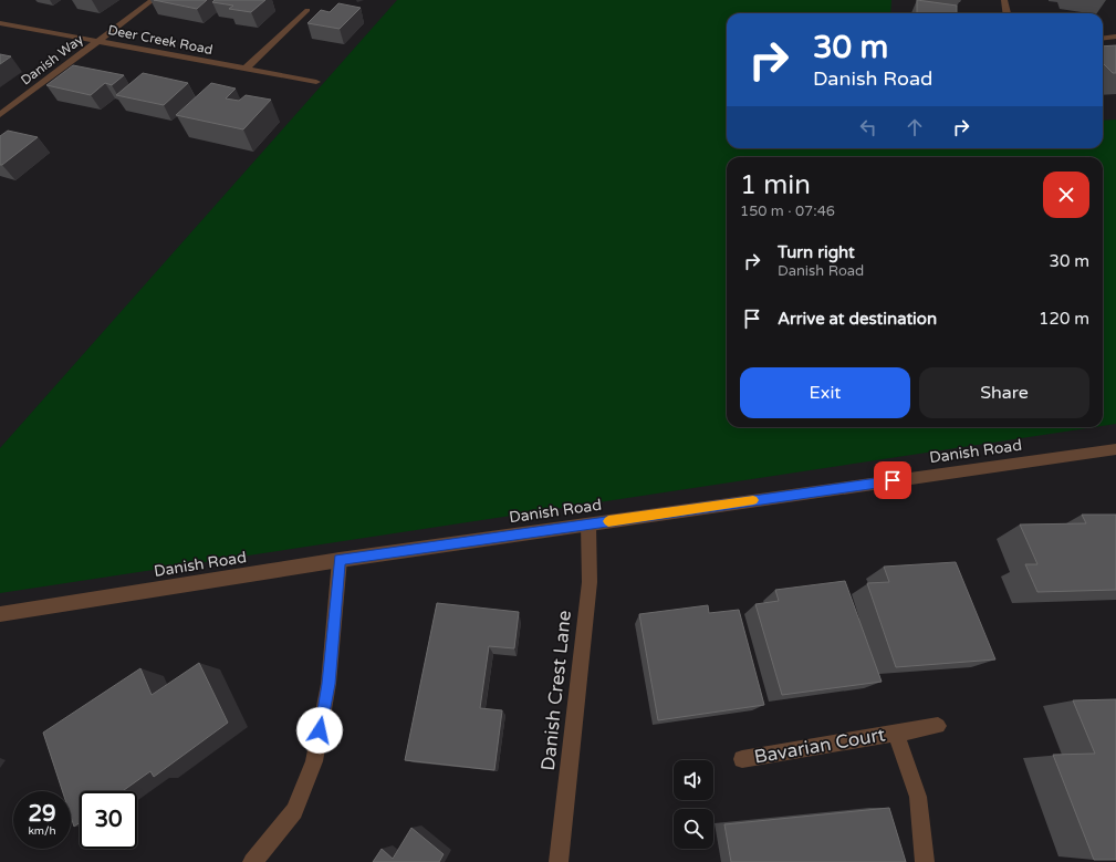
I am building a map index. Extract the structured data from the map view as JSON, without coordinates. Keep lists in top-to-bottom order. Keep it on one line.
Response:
{"streets":{"street":["Deer Creek Road","Danish Way","Danish Road","Danish Crest Lane","Bavarian Court"]},"crossings":[["Deer Creek Road","Danish Way"],["Danish Road","Danish Crest Lane"]],"page":{"turn":["30 m","Danish Road"],"heading":["1 min","150 m · 07:46"],"list":[{"name":"Turn right","note":"Danish Road","value":"30 m"},{"name":"Arrive at destination","value":"120 m"}],"buttons":["Exit","Share"],"speed":"29 km/h","limit":"30"}}
